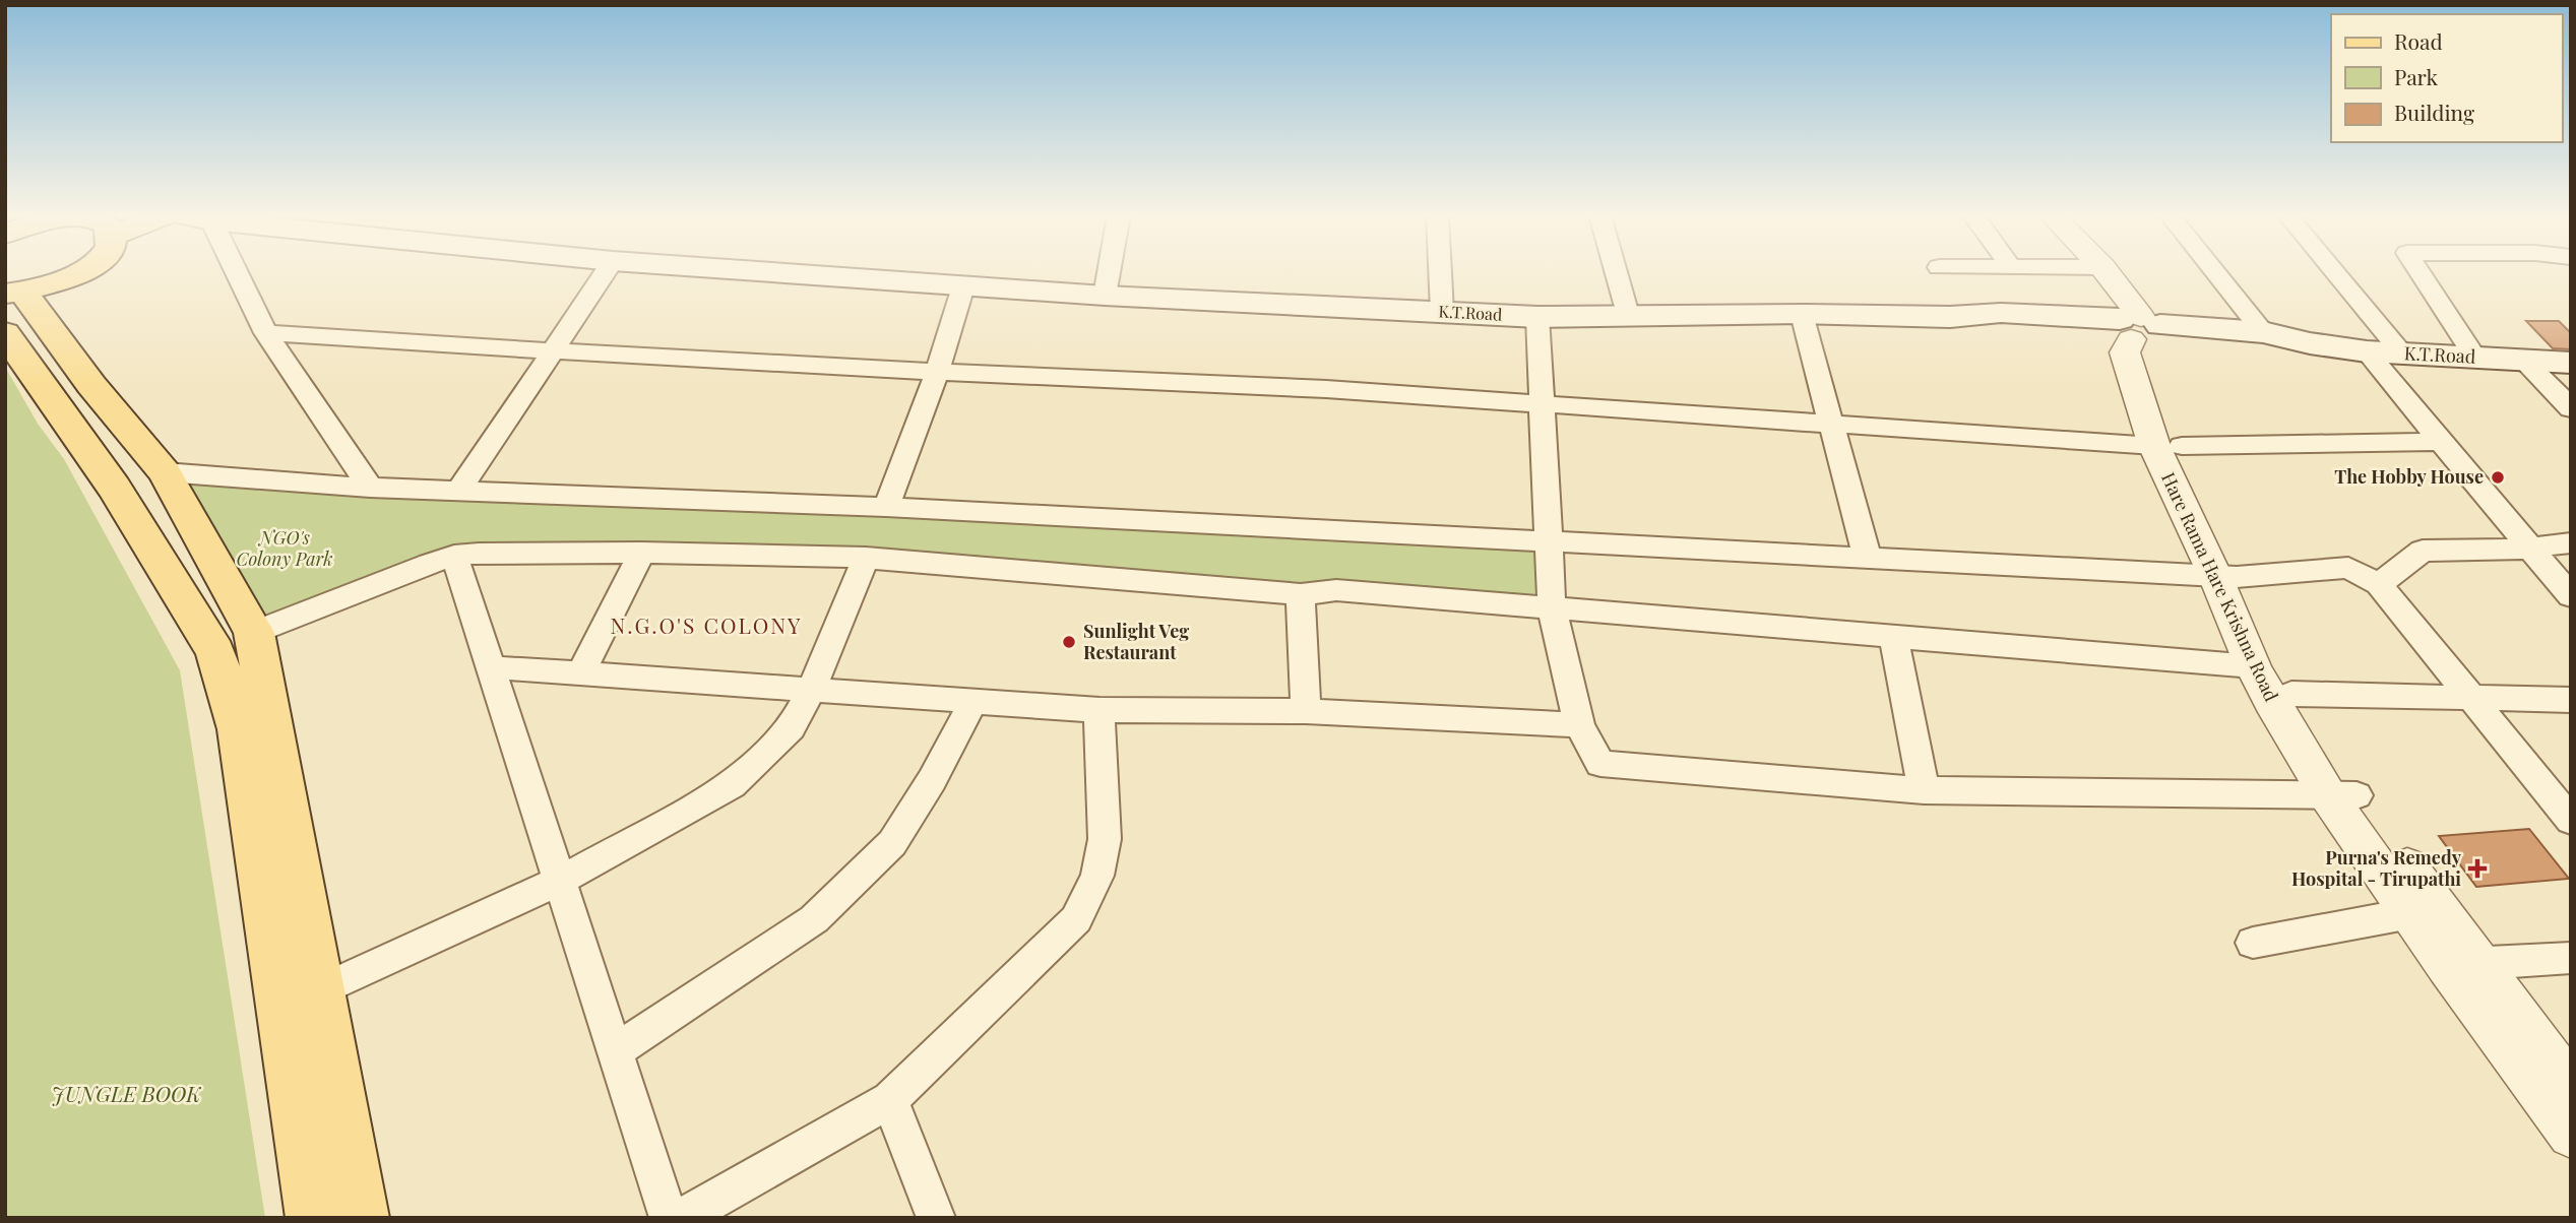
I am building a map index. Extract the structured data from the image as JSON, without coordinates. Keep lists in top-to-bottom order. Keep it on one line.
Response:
{"streets":{"main road":["K.T.Road"],"street":["Hare Rama Hare Krishna Road"]},"crossings":[["K.T.Road","Hare Rama Hare Krishna Road"]],"districts":["N.G.O'S COLONY"],"parks":["NGO's Colony Park","JUNGLE BOOK"],"places":{"other":["The Hobby House","Sunlight Veg Restaurant"],"health":["Purna's Remedy Hospital - Tirupathi"]},"legend":["Road","Park","Building"]}
